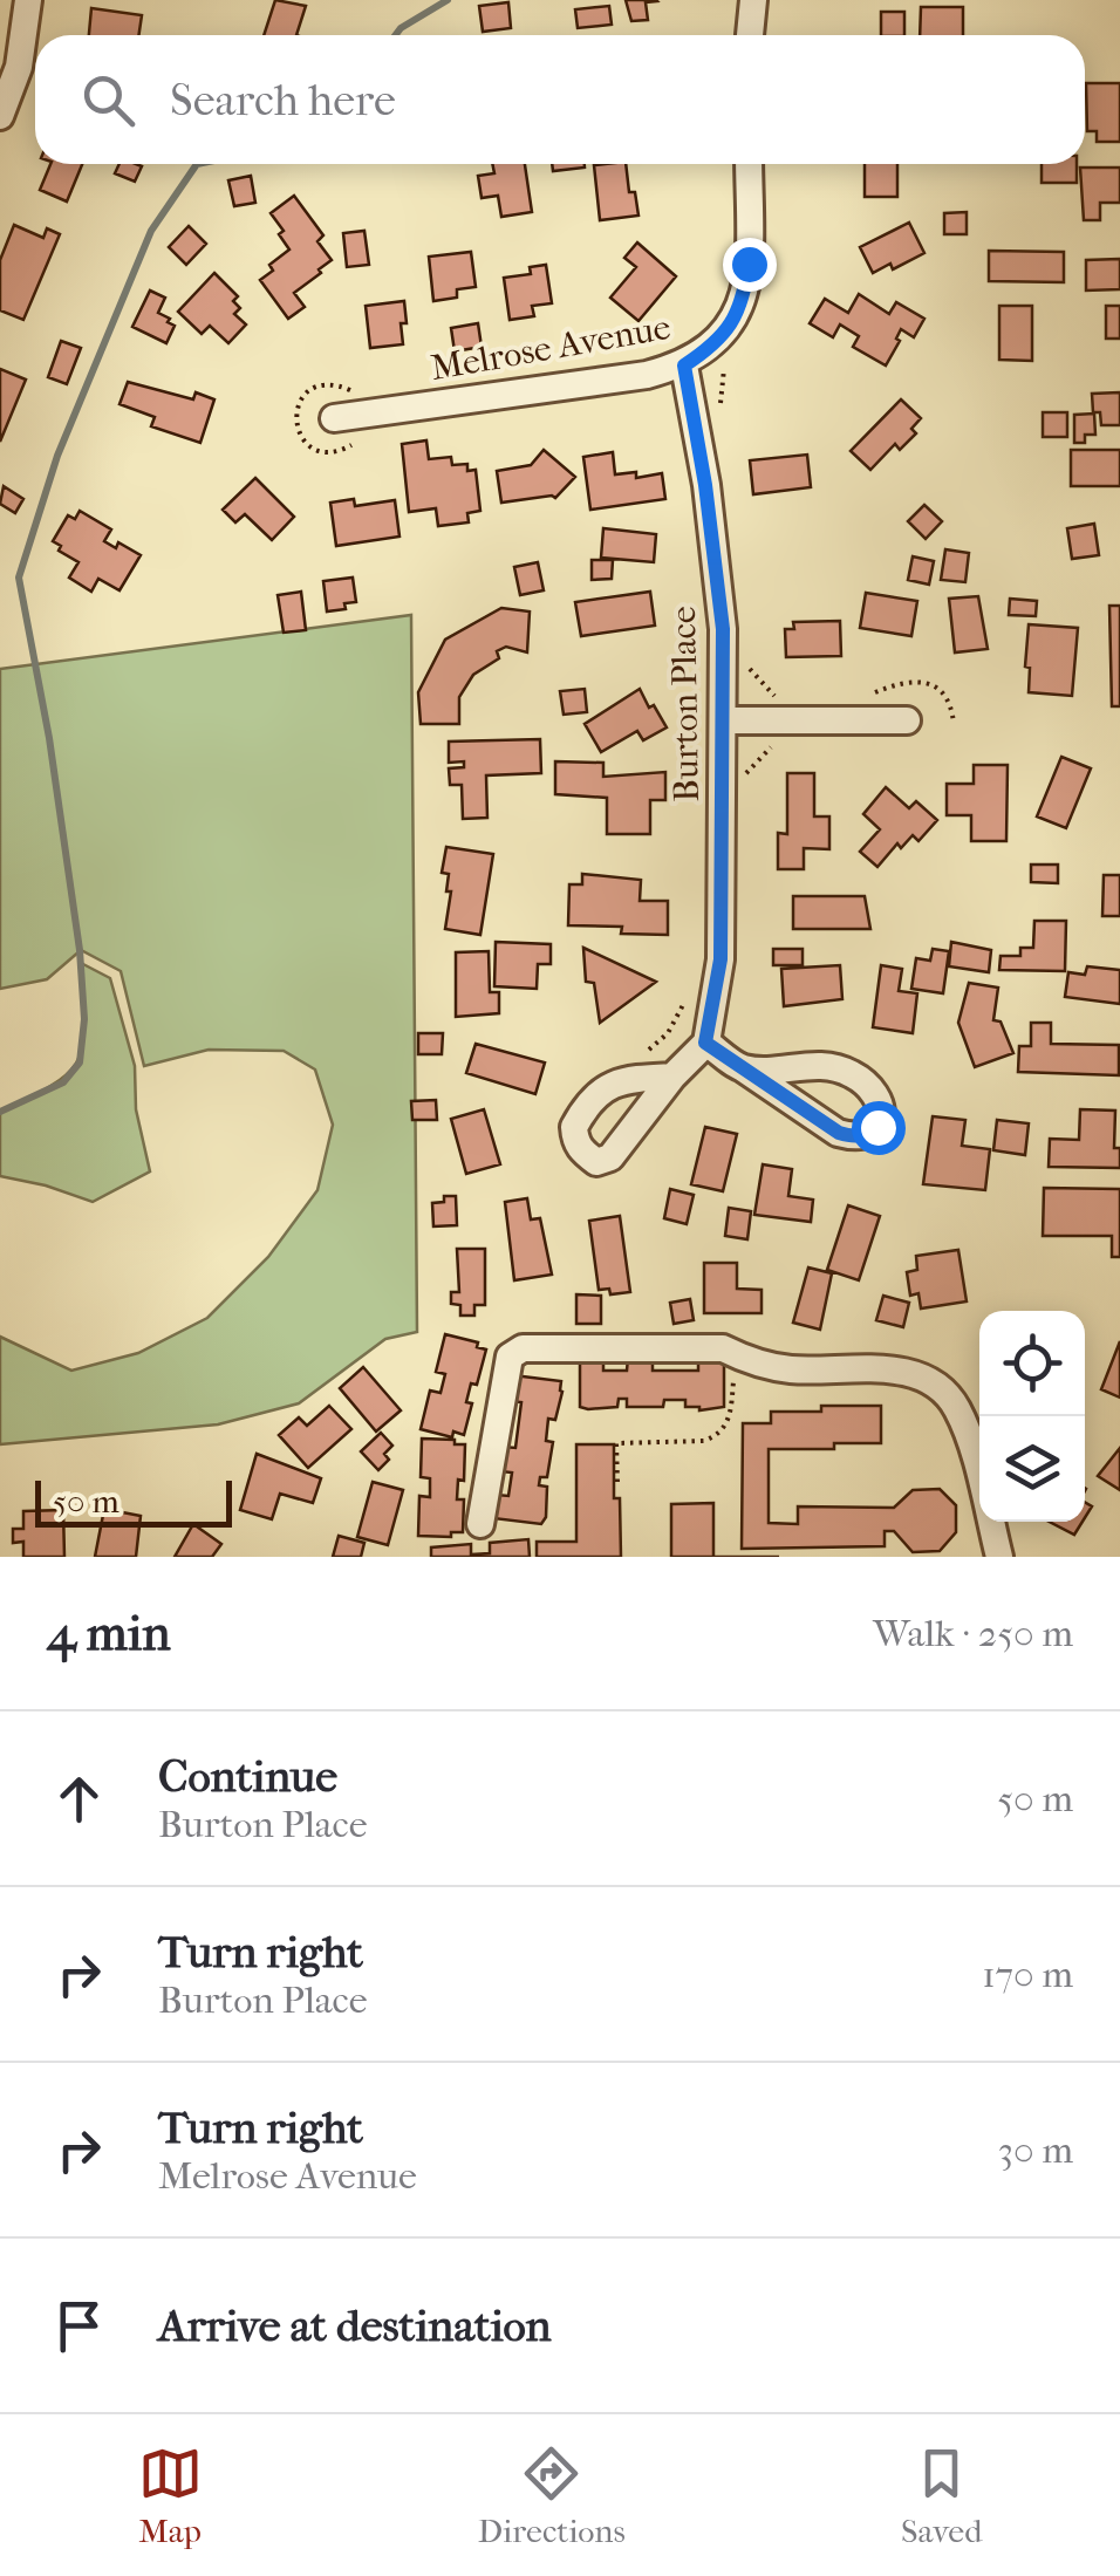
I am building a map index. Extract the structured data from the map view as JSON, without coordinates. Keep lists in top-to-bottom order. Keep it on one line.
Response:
{"streets":{"street":["Melrose Avenue","Burton Place"]},"crossings":[["Melrose Avenue","Burton Place"]],"scale_bar":"50 m","page":{"search":"Search here","scale":"50 m","heading":["4 min","Walk · 250 m"],"list":[["Continue","Burton Place","50 m"],["Turn right","Burton Place","170 m"],["Turn right","Melrose Avenue","30 m"],"Arrive at destination"],"nav":["Map","Directions","Saved"]}}
